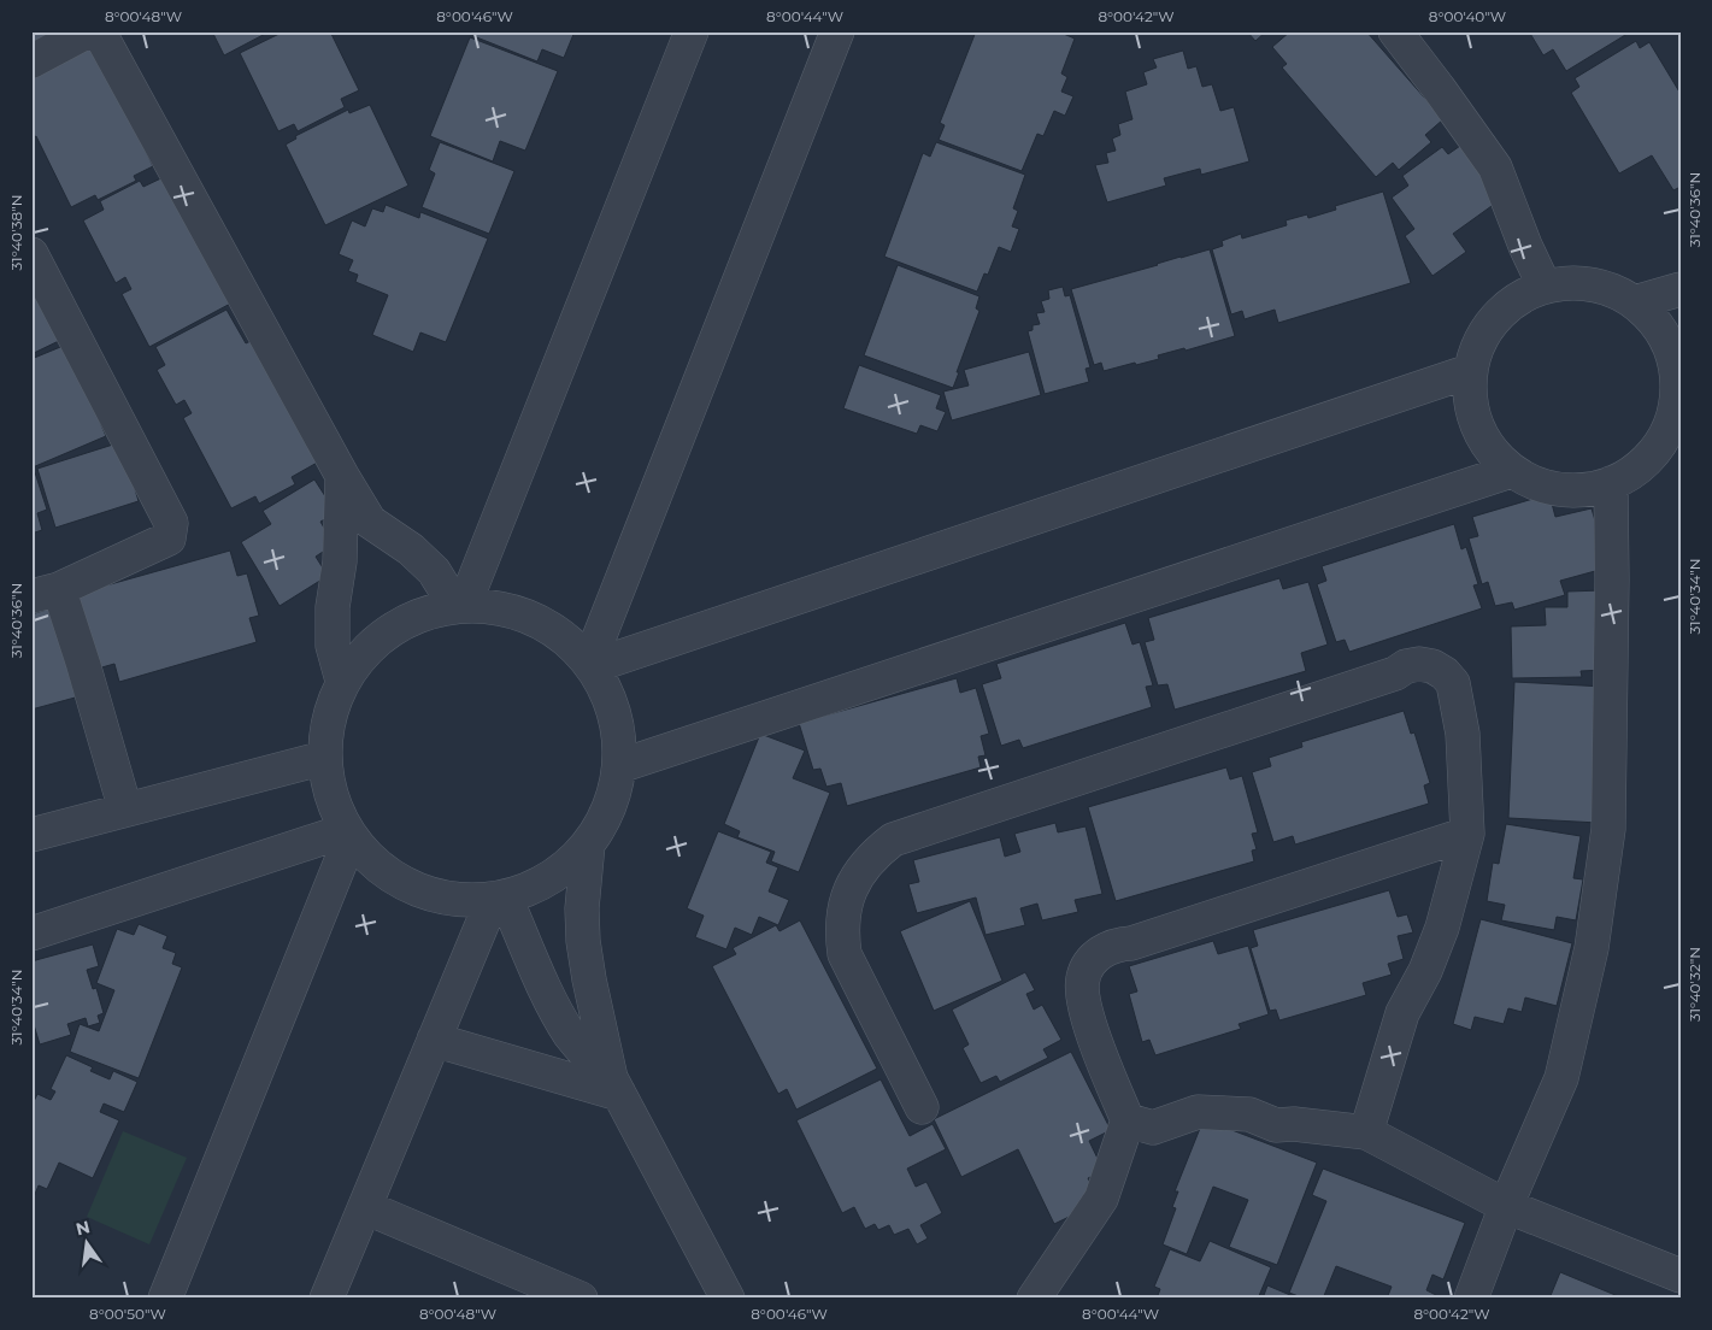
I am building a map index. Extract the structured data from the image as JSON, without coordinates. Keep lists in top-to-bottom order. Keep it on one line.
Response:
{"north":"top","coordinates":["8°00'48\"W","8°00'46\"W","8°00'44\"W","8°00'42\"W","8°00'40\"W","31°40'36\"N","31°40'38\"N","31°40'34\"N","31°40'32\"N","8°00'50\"W"]}
